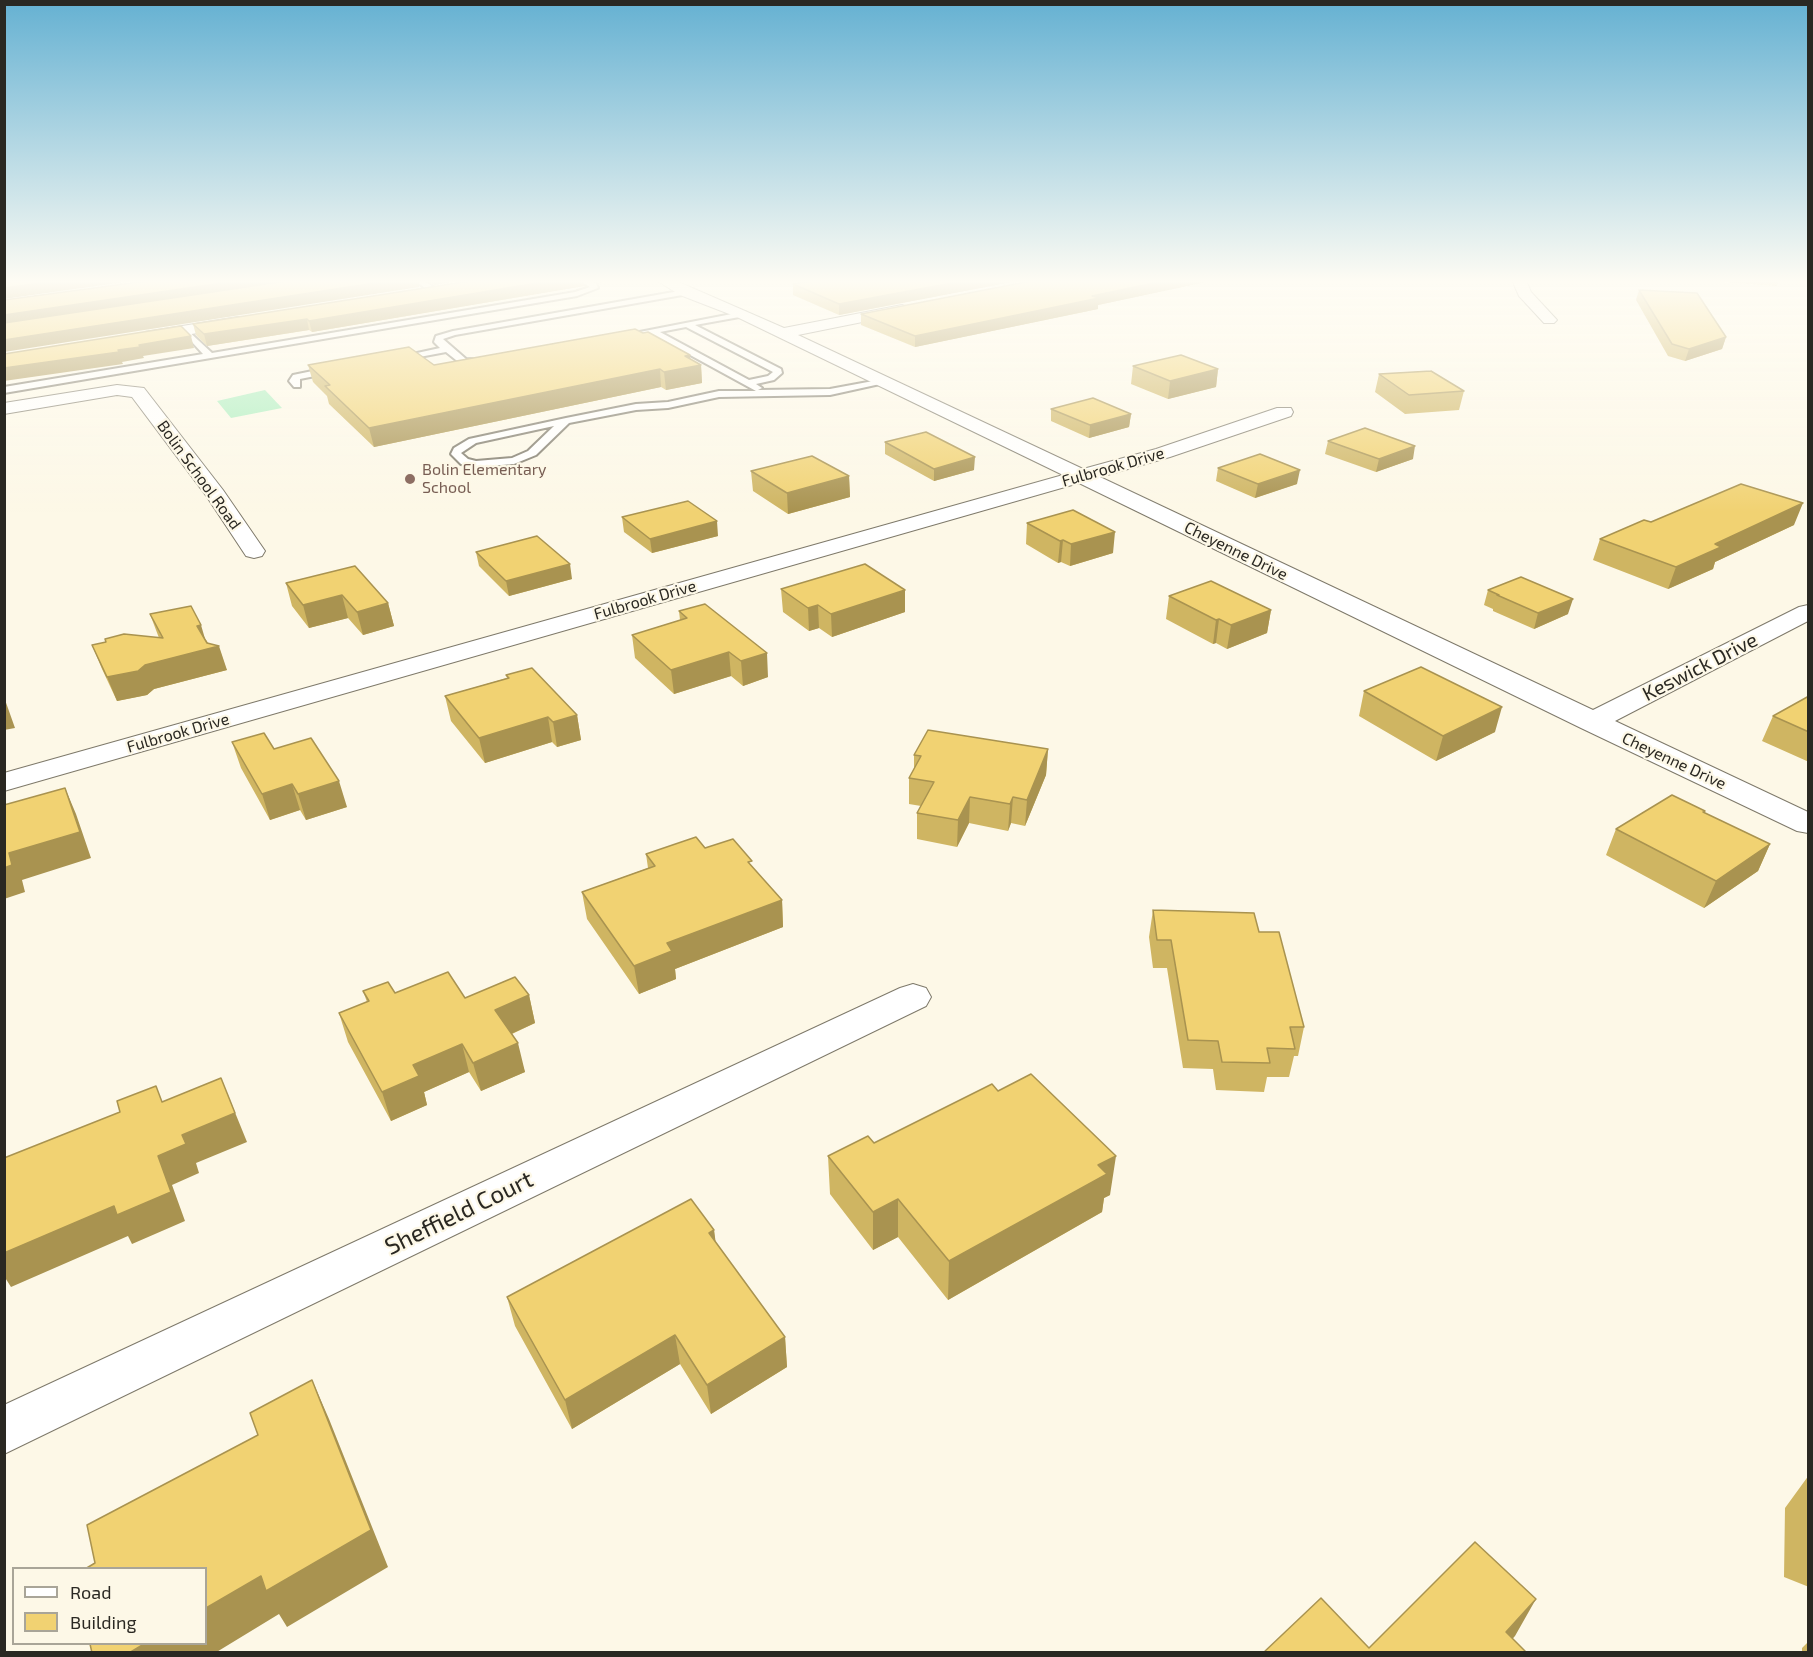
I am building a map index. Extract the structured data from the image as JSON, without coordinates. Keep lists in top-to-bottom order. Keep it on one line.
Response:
{"streets":{"street":["Fulbrook Drive","Bolin School Road","Cheyenne Drive","Keswick Drive","Sheffield Court"]},"crossings":[["Fulbrook Drive","Cheyenne Drive"],["Cheyenne Drive","Keswick Drive"]],"places":["Bolin Elementary School"],"legend":["Road","Building"]}
